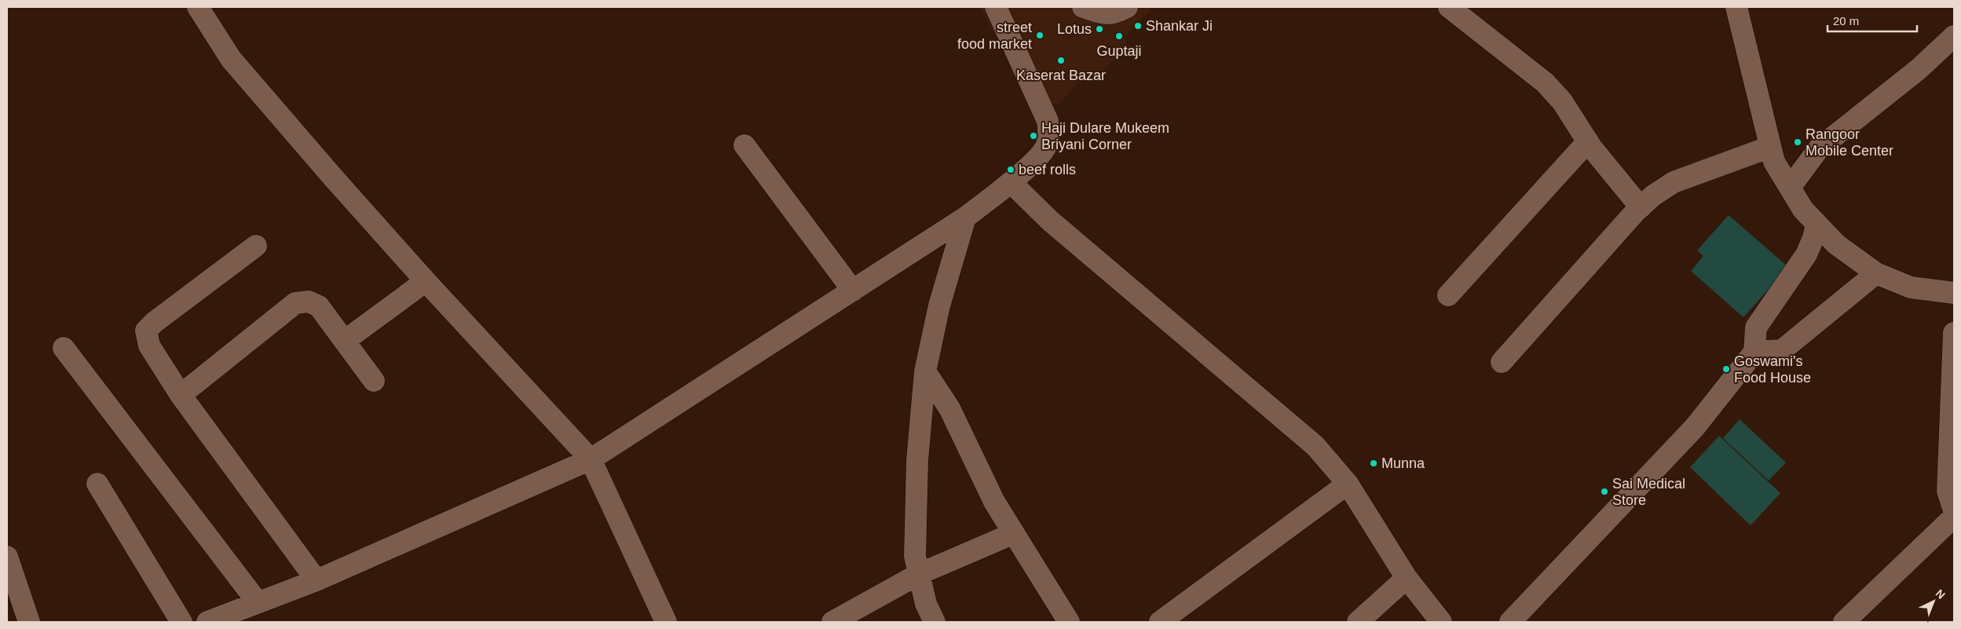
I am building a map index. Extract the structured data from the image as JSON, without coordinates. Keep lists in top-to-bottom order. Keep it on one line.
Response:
{"places":["Shankar Ji","Lotus","street food market","Guptaji","Kaserat Bazar","Haji Dulare Mukeem Briyani Corner","Rangoor Mobile Center","beef rolls","Goswami's Food House","Munna","Sai Medical Store"],"scale_bar":"20 m","north":"top right"}
